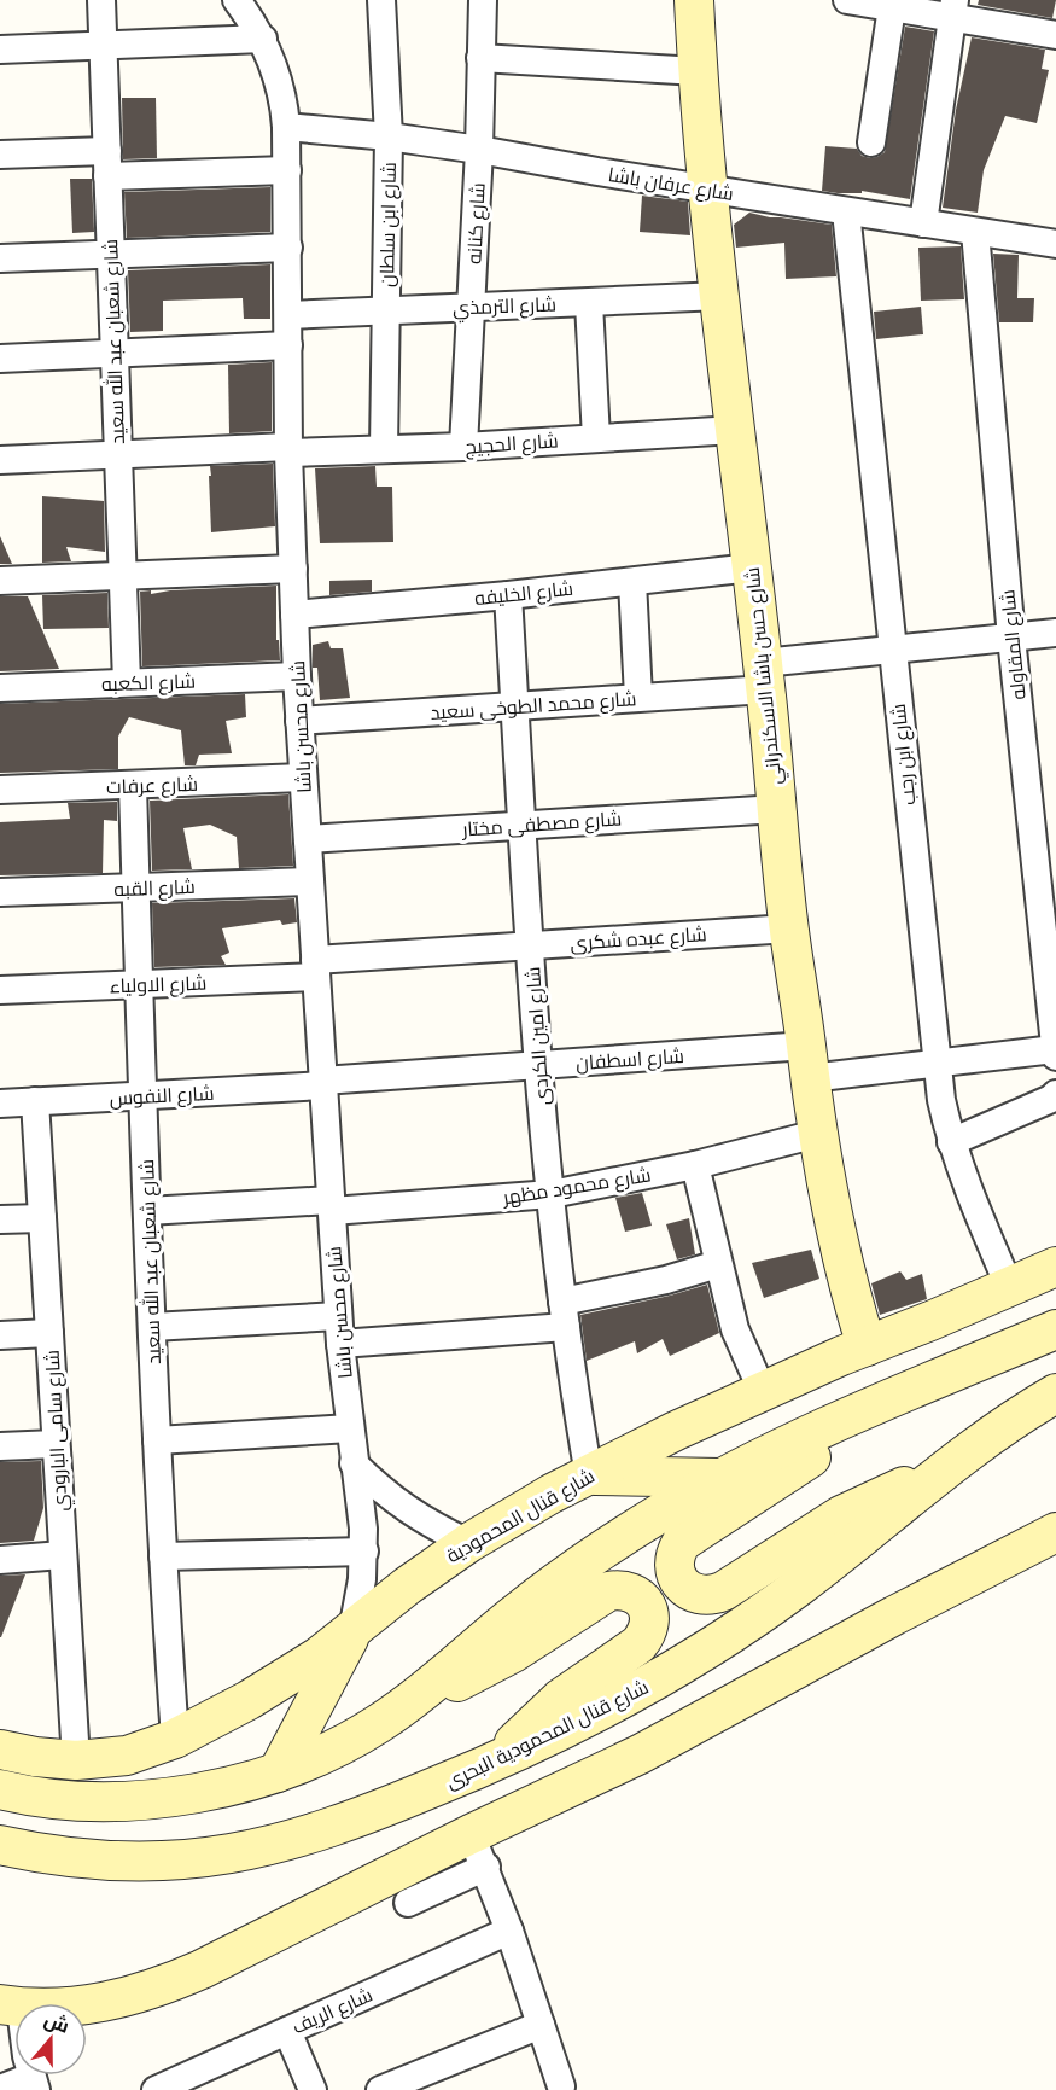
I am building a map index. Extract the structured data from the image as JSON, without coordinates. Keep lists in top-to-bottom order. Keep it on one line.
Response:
{"streets":{"main road":["شارع حسن باشا الاسكندراني","شارع قنال المحمودية","شارع قنال المحمودية البحرى"],"street":["شارع عرفان باشا","شارع كنانه","شارع ابن سلطان","شارع الترمذي","شارع شعبان عبد الله سعيد","شارع الحجيج","شارع الخليفه","شارع المقاوله","شارع الكعبه","شارع محمد الطوخى سعيد","شارع محسن باشا","شارع ابن رجب","شارع عرفات","شارع مصطفى مختار","شارع القبه","شارع عبده شكرى","شارع الاولياء","شارع امين الكردى","شارع اسطفان","شارع النفوس","شارع محمود مظهر","شارع سامى البارودي","شارع الريف"]},"crossings":[["شارع عرفان باشا","شارع كنانه"],["شارع عرفان باشا","شارع ابن سلطان"],["شارع عرفان باشا","شارع المقاوله"],["شارع عرفان باشا","شارع حسن باشا الاسكندراني"],["شارع عرفان باشا","شارع محسن باشا"],["شارع عرفان باشا","شارع ابن رجب"],["شارع كنانه","شارع الترمذي"],["شارع كنانه","شارع الحجيج"],["شارع ابن سلطان","شارع الترمذي"],["شارع ابن سلطان","شارع الحجيج"],["شارع الترمذي","شارع حسن باشا الاسكندراني"],["شارع الترمذي","شارع محسن باشا"],["شارع شعبان عبد الله سعيد","شارع الحجيج"],["شارع شعبان عبد الله سعيد","شارع الكعبه"],["شارع شعبان عبد الله سعيد","شارع عرفات"],["شارع شعبان عبد الله سعيد","شارع القبه"],["شارع شعبان عبد الله سعيد","شارع الاولياء"],["شارع شعبان عبد الله سعيد","شارع النفوس"],["شارع شعبان عبد الله سعيد","شارع محمود مظهر"],["شارع شعبان عبد الله سعيد","شارع قنال المحمودية"],["شارع الحجيج","شارع حسن باشا الاسكندراني"],["شارع الحجيج","شارع محسن باشا"],["شارع الخليفه","شارع حسن باشا الاسكندراني"],["شارع الخليفه","شارع محسن باشا"],["شارع الخليفه","شارع امين الكردى"],["شارع المقاوله","شارع محمد الطوخى سعيد"],["شارع المقاوله","شارع اسطفان"],["شارع حسن باشا الاسكندراني","شارع محمد الطوخى سعيد"],["شارع حسن باشا الاسكندراني","شارع مصطفى مختار"],["شارع حسن باشا الاسكندراني","شارع عبده شكرى"],["شارع حسن باشا الاسكندراني","شارع اسطفان"],["شارع حسن باشا الاسكندراني","شارع محمود مظهر"],["شارع حسن باشا الاسكندراني","شارع قنال المحمودية"],["شارع الكعبه","شارع محسن باشا"],["شارع محمد الطوخى سعيد","شارع محسن باشا"],["شارع محمد الطوخى سعيد","شارع ابن رجب"],["شارع محمد الطوخى سعيد","شارع امين الكردى"],["شارع محسن باشا","شارع عرفات"],["شارع محسن باشا","شارع مصطفى مختار"],["شارع محسن باشا","شارع القبه"],["شارع محسن باشا","شارع عبده شكرى"],["شارع محسن باشا","شارع الاولياء"],["شارع محسن باشا","شارع اسطفان"],["شارع محسن باشا","شارع النفوس"],["شارع محسن باشا","شارع محمود مظهر"],["شارع محسن باشا","شارع قنال المحمودية"],["شارع ابن رجب","شارع اسطفان"],["شارع ابن رجب","شارع قنال المحمودية"],["شارع مصطفى مختار","شارع امين الكردى"],["شارع عبده شكرى","شارع الاولياء"],["شارع عبده شكرى","شارع امين الكردى"],["شارع امين الكردى","شارع اسطفان"],["شارع امين الكردى","شارع محمود مظهر"],["شارع امين الكردى","شارع قنال المحمودية"],["شارع اسطفان","شارع النفوس"],["شارع النفوس","شارع سامى البارودي"],["شارع سامى البارودي","شارع قنال المحمودية"]],"north":"top"}
